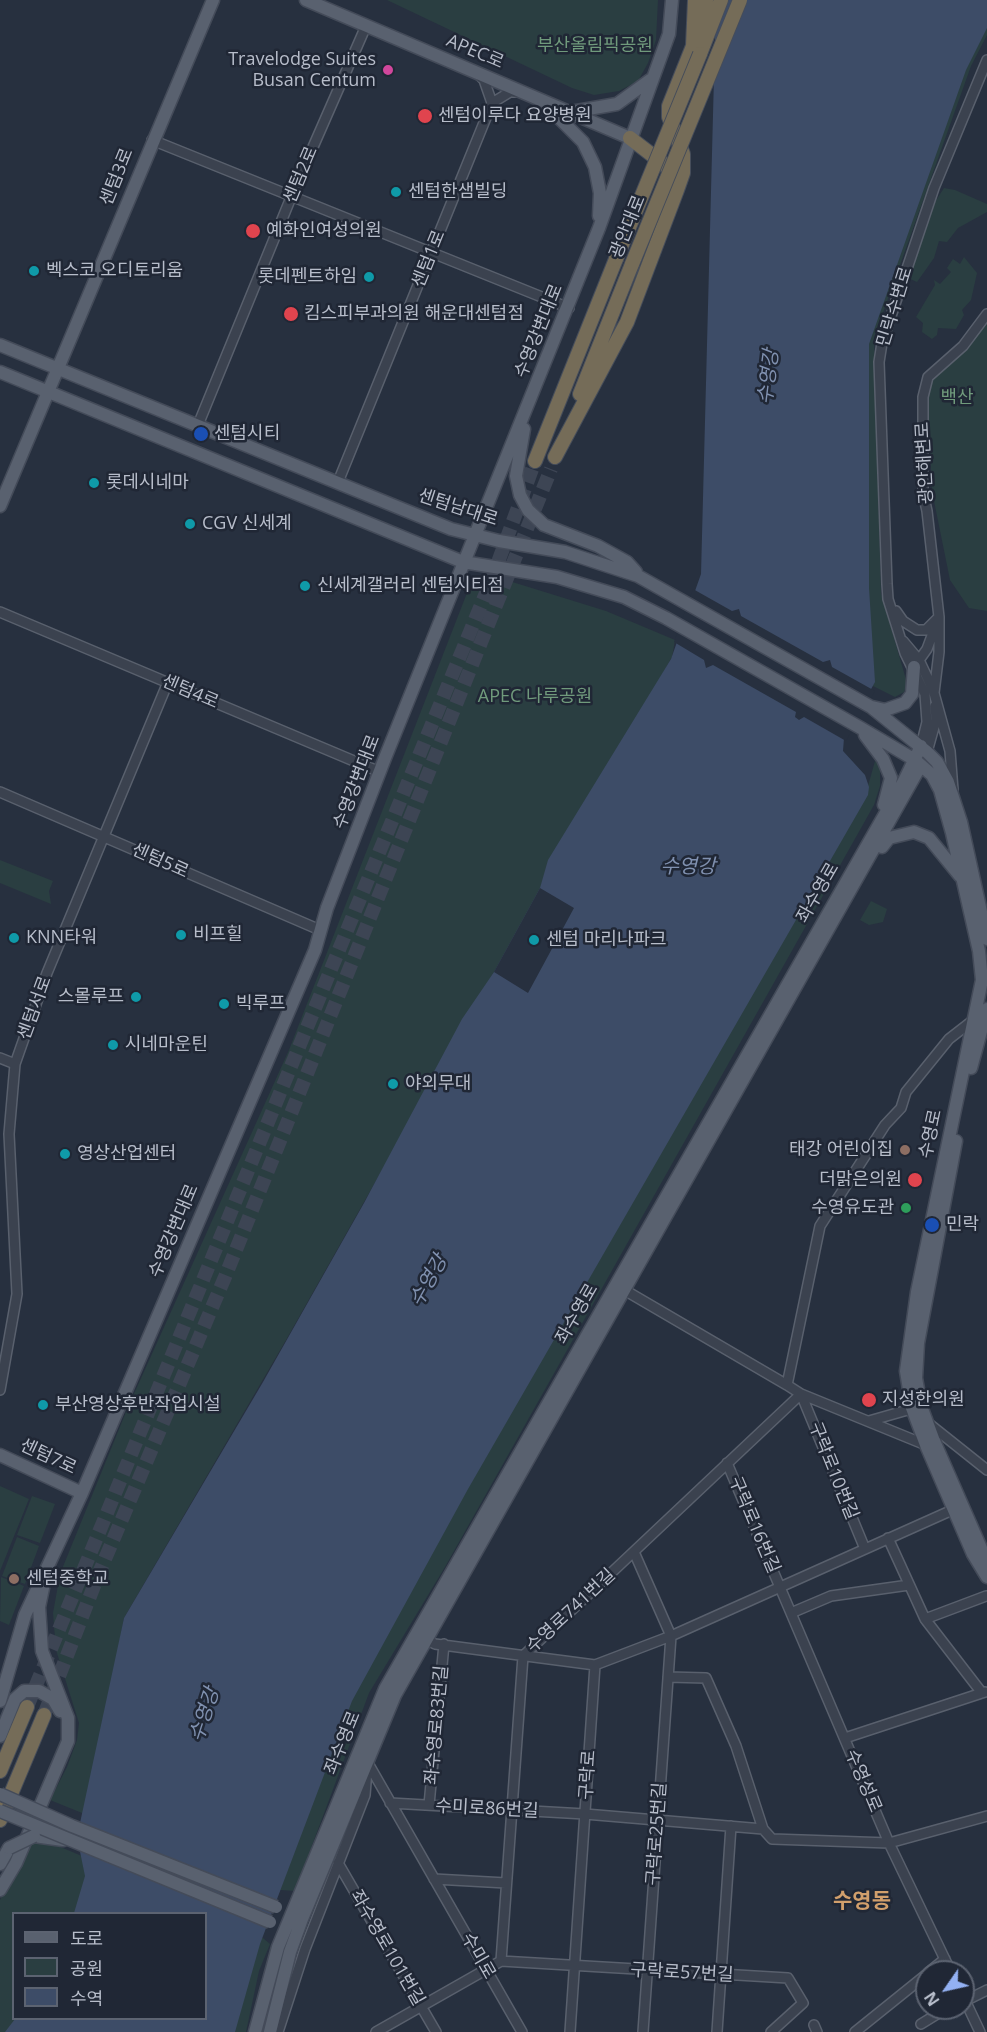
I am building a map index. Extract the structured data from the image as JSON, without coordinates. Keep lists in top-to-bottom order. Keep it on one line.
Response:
{"streets":{"highway":["광안대로"],"main road":["APEC로","센텀3로","수영강변대로","센텀남대로","좌수영로","수영로","센텀7로"],"street":["센텀2로","센텀1로","민락수변로","광안해변로","센텀4로","센텀5로","센텀서로","구락로10번길","구락로16번길","수영로741번길","좌수영로83번길","구락로","수영성로","수미로86번길","구락로25번길","좌수영로101번길","수미로","구락로57번길"]},"crossings":[["APEC로","센텀2로"],["APEC로","수영강변대로"],["센텀2로","센텀남대로"],["센텀3로","센텀남대로"],["센텀1로","센텀남대로"],["민락수변로","광안해변로"],["민락수변로","센텀남대로"],["민락수변로","좌수영로"],["수영강변대로","센텀남대로"],["수영강변대로","센텀4로"],["수영강변대로","센텀5로"],["수영강변대로","센텀7로"],["센텀남대로","좌수영로"],["센텀4로","센텀서로"],["센텀5로","센텀서로"],["좌수영로","수영로"],["좌수영로","좌수영로83번길"],["좌수영로","수미로"],["구락로10번길","수영로741번길"],["구락로16번길","수영로741번길"],["구락로16번길","수영성로"],["수영로741번길","좌수영로83번길"],["수영로741번길","수미로86번길"],["좌수영로83번길","구락로"],["좌수영로83번길","수미로86번길"],["구락로","수미로86번길"],["구락로","구락로57번길"],["수영성로","수미로86번길"],["수미로86번길","구락로25번길"],["수미로86번길","수미로"],["구락로25번길","구락로57번길"]],"districts":["수영동"],"water":["수영강"],"parks":["부산올림픽공원","백산","APEC 나루공원"],"places":["Travelodge Suites Busan Centum","센텀이루다 요양병원","센텀한샘빌딩","예화인여성의원","벡스코 오디토리움","롯데펜트하임","킴스피부과의원 해운대센텀점","센텀시티","롯데시네마","CGV 신세계","신세계갤러리 센텀시티점","비프힐","KNN타워","센텀 마리나파크","스몰루프","빅루프","시네마운틴","야외무대","태강 어린이집","영상산업센터","더맑은의원","수영유도관","민락","지성한의원","부산영상후반작업시설","센텀중학교"],"legend":["도로","공원","수역"],"north":"bottom left"}
